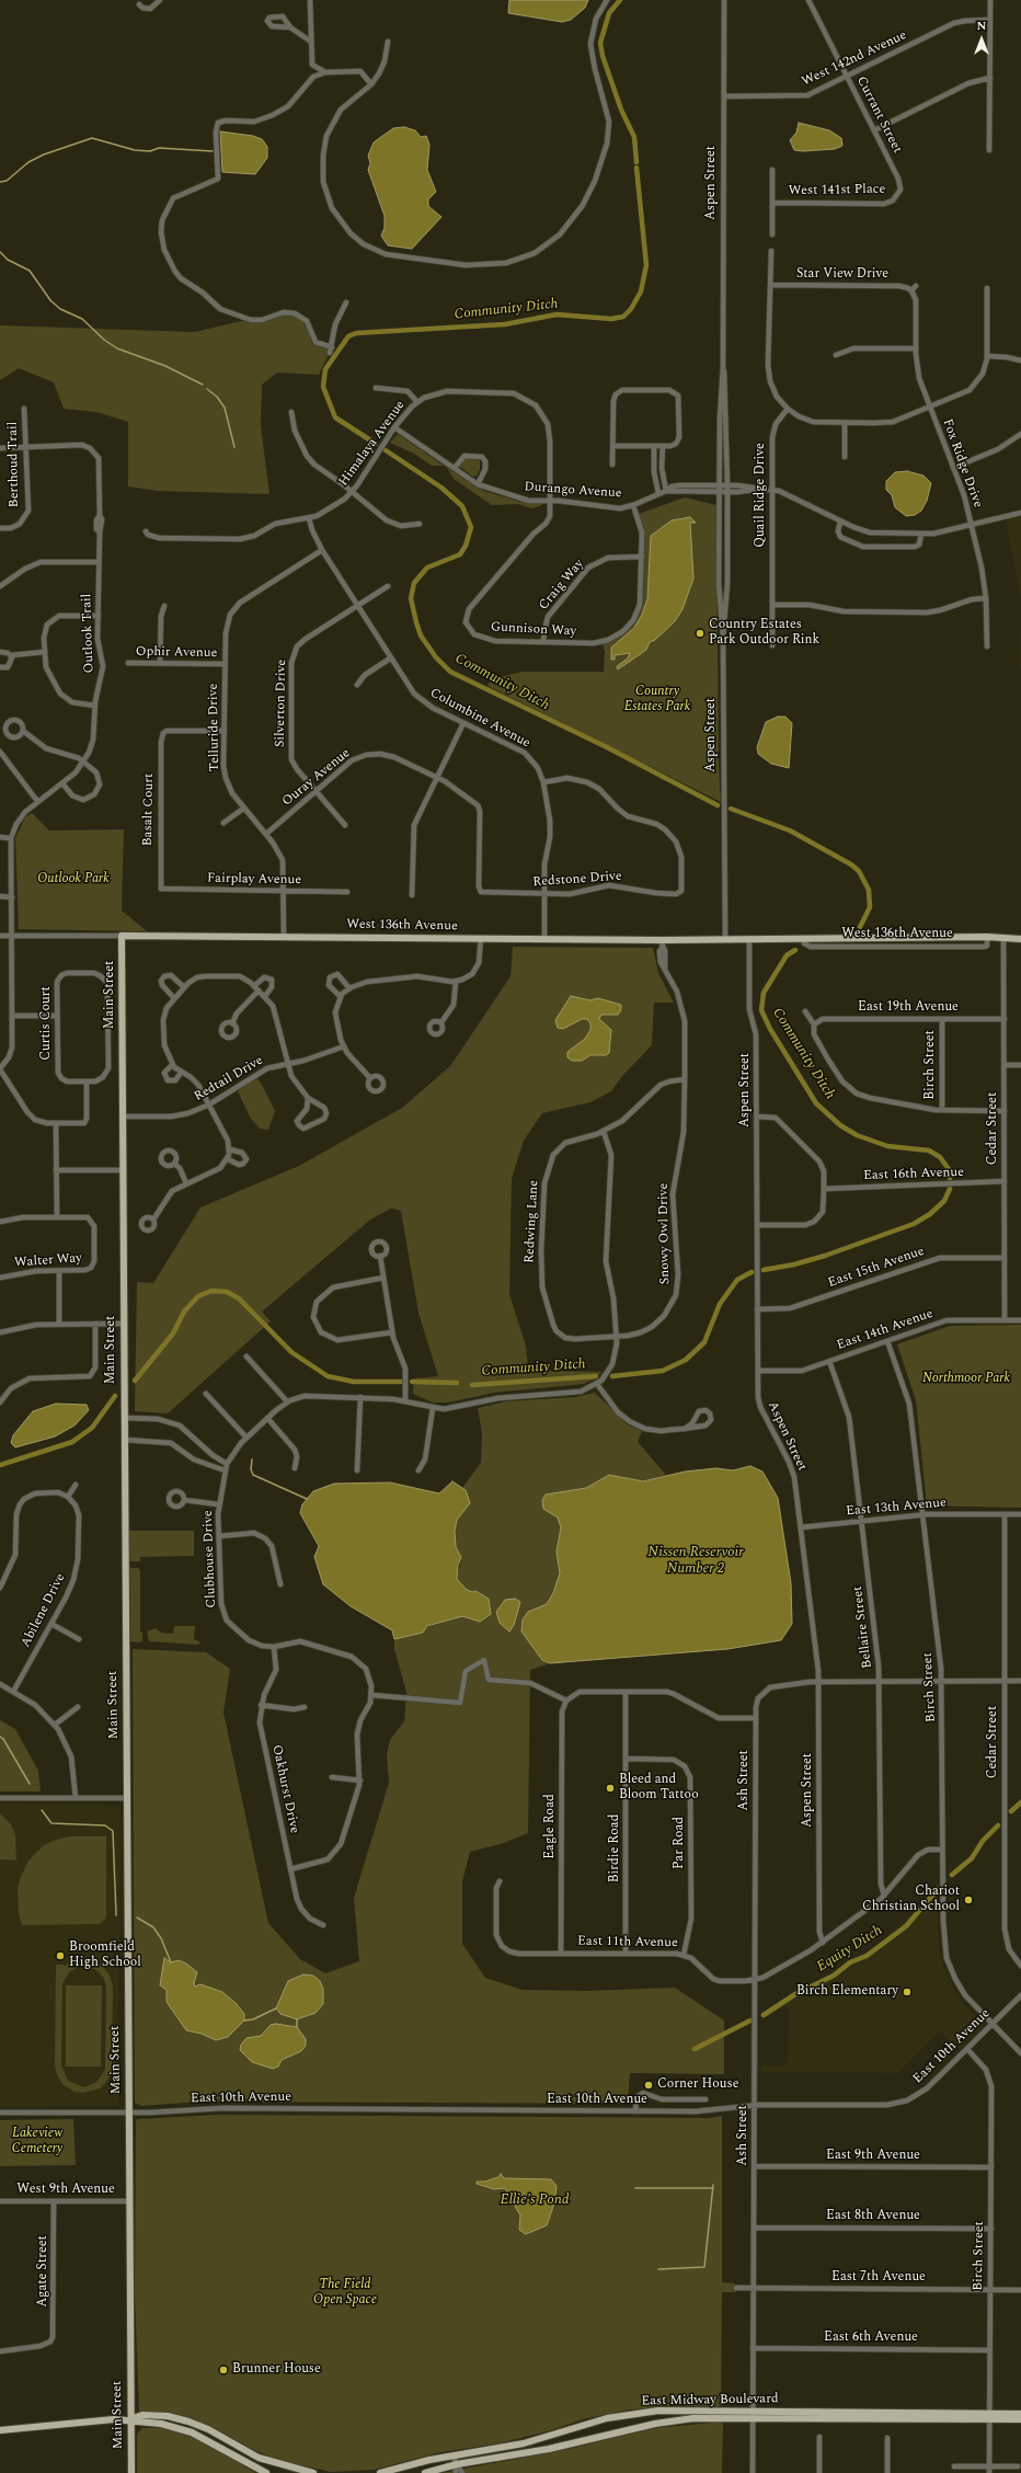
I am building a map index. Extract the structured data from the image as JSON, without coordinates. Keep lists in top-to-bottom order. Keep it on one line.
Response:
{"streets":{"main road":["West 136th Avenue","Main Street","East Midway Boulevard"],"street":["West 142nd Avenue","Currant Street","Aspen Street","West 141st Place","Star View Drive","Himalaya Avenue","Fox Ridge Drive","Berthoud Trail","Durango Avenue","Quail Ridge Drive","Craig Way","Gunnison Way","Outlook Trail","Ophir Avenue","Silverton Drive","Columbine Avenue","Telluride Drive","Ouray Avenue","Basalt Court","Fairplay Avenue","Redstone Drive","East 19th Avenue","Curtis Court","Birch Street","Redtail Drive","Cedar Street","East 16th Avenue","Redwing Lane","Snowy Owl Drive","Walter Way","East 15th Avenue","East 14th Avenue","East 13th Avenue","Clubhouse Drive","Abilene Drive","Bellaire Street","Ash Street","Oakhurst Drive","Eagle Road","Par Road","Birdie Road","East 11th Avenue","East 10th Avenue","East 9th Avenue","West 9th Avenue","East 8th Avenue","Agate Street","East 7th Avenue","East 6th Avenue"]},"crossings":[["West 142nd Avenue","Currant Street"],["West 142nd Avenue","Aspen Street"],["Currant Street","West 141st Place"],["Aspen Street","Durango Avenue"],["Aspen Street","West 136th Avenue"],["Aspen Street","East 15th Avenue"],["Aspen Street","East 14th Avenue"],["Aspen Street","East 13th Avenue"],["Aspen Street","Ash Street"],["Aspen Street","East 11th Avenue"],["Star View Drive","Fox Ridge Drive"],["Himalaya Avenue","Durango Avenue"],["Himalaya Avenue","Gunnison Way"],["Himalaya Avenue","Columbine Avenue"],["Berthoud Trail","Outlook Trail"],["Durango Avenue","Gunnison Way"],["Craig Way","Gunnison Way"],["Outlook Trail","West 136th Avenue"],["Ophir Avenue","Telluride Drive"],["Silverton Drive","Columbine Avenue"],["Silverton Drive","Ouray Avenue"],["Columbine Avenue","Telluride Drive"],["Columbine Avenue","Redstone Drive"],["Columbine Avenue","West 136th Avenue"],["Telluride Drive","Ouray Avenue"],["Telluride Drive","Fairplay Avenue"],["Telluride Drive","West 136th Avenue"],["Ouray Avenue","Redstone Drive"],["Basalt Court","Fairplay Avenue"],["West 136th Avenue","Main Street"],["West 136th Avenue","Cedar Street"],["West 136th Avenue","Snowy Owl Drive"],["Main Street","Redtail Drive"],["Main Street","East 10th Avenue"],["Main Street","West 9th Avenue"],["East 19th Avenue","Birch Street"],["East 19th Avenue","Cedar Street"],["Birch Street","East 14th Avenue"],["Birch Street","East 13th Avenue"],["Birch Street","Ash Street"],["Birch Street","East 11th Avenue"],["Birch Street","East 10th Avenue"],["Birch Street","East 9th Avenue"],["Birch Street","East 8th Avenue"],["Birch Street","East 7th Avenue"],["Birch Street","East 6th Avenue"],["Birch Street","East Midway Boulevard"],["Cedar Street","East 16th Avenue"],["Cedar Street","East 15th Avenue"],["Cedar Street","East 14th Avenue"],["Cedar Street","East 13th Avenue"],["Cedar Street","Ash Street"],["Redwing Lane","Snowy Owl Drive"],["East 14th Avenue","Bellaire Street"],["East 13th Avenue","Bellaire Street"],["Clubhouse Drive","Oakhurst Drive"],["Bellaire Street","Ash Street"],["Bellaire Street","East 11th Avenue"],["Ash Street","East 11th Avenue"],["Ash Street","East 10th Avenue"],["Ash Street","East 9th Avenue"],["Ash Street","East 8th Avenue"],["Ash Street","East 7th Avenue"],["Ash Street","East 6th Avenue"],["Ash Street","East Midway Boulevard"],["Eagle Road","East 11th Avenue"],["Par Road","Birdie Road"],["Par Road","East 11th Avenue"],["Birdie Road","East 11th Avenue"],["West 9th Avenue","Agate Street"]],"water":["Community Ditch","Nissen Reservoir Number 2","Equity Ditch","Ellie's Pond"],"parks":["Country Estates Park","Outlook Park","Northmoor Park","Lakeview Cemetery","The Field Open Space"],"places":["Country Estates Park Outdoor Rink","Bleed and Bloom Tattoo","Chariot Christian School","Broomfield High School","Birch Elementary","Corner House","Brunner House"],"north":"top"}
